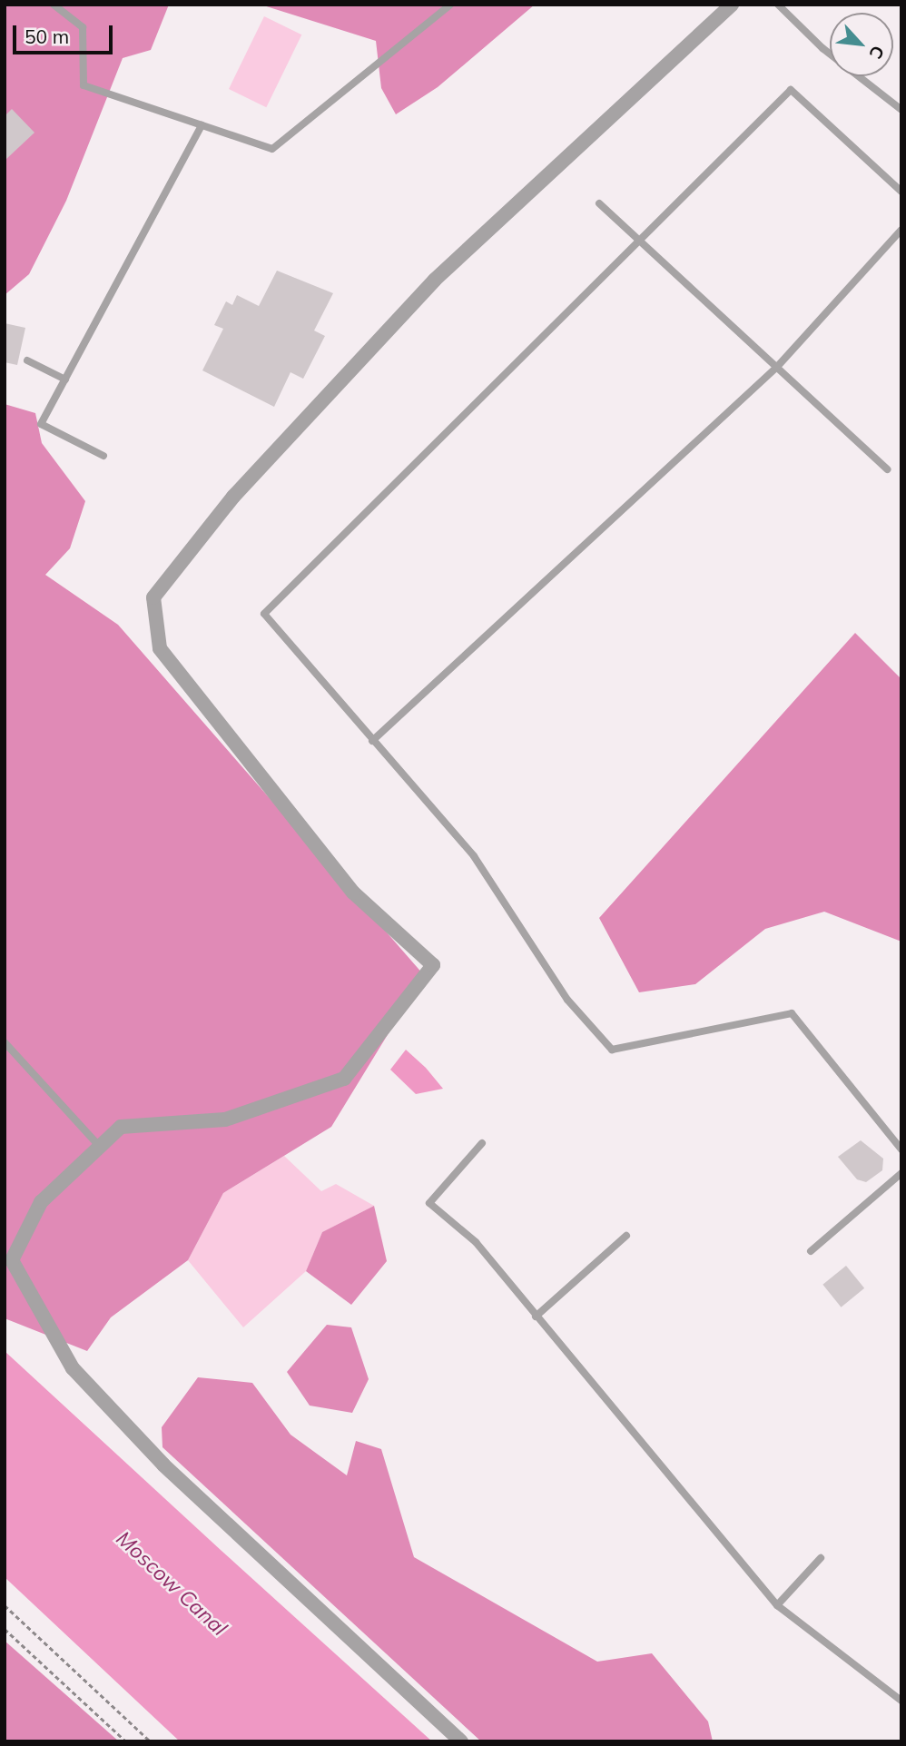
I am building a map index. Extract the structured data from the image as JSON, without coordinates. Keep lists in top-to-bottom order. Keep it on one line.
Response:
{"water":["Moscow Canal"],"scale_bar":"50 m","north":"bottom right"}
